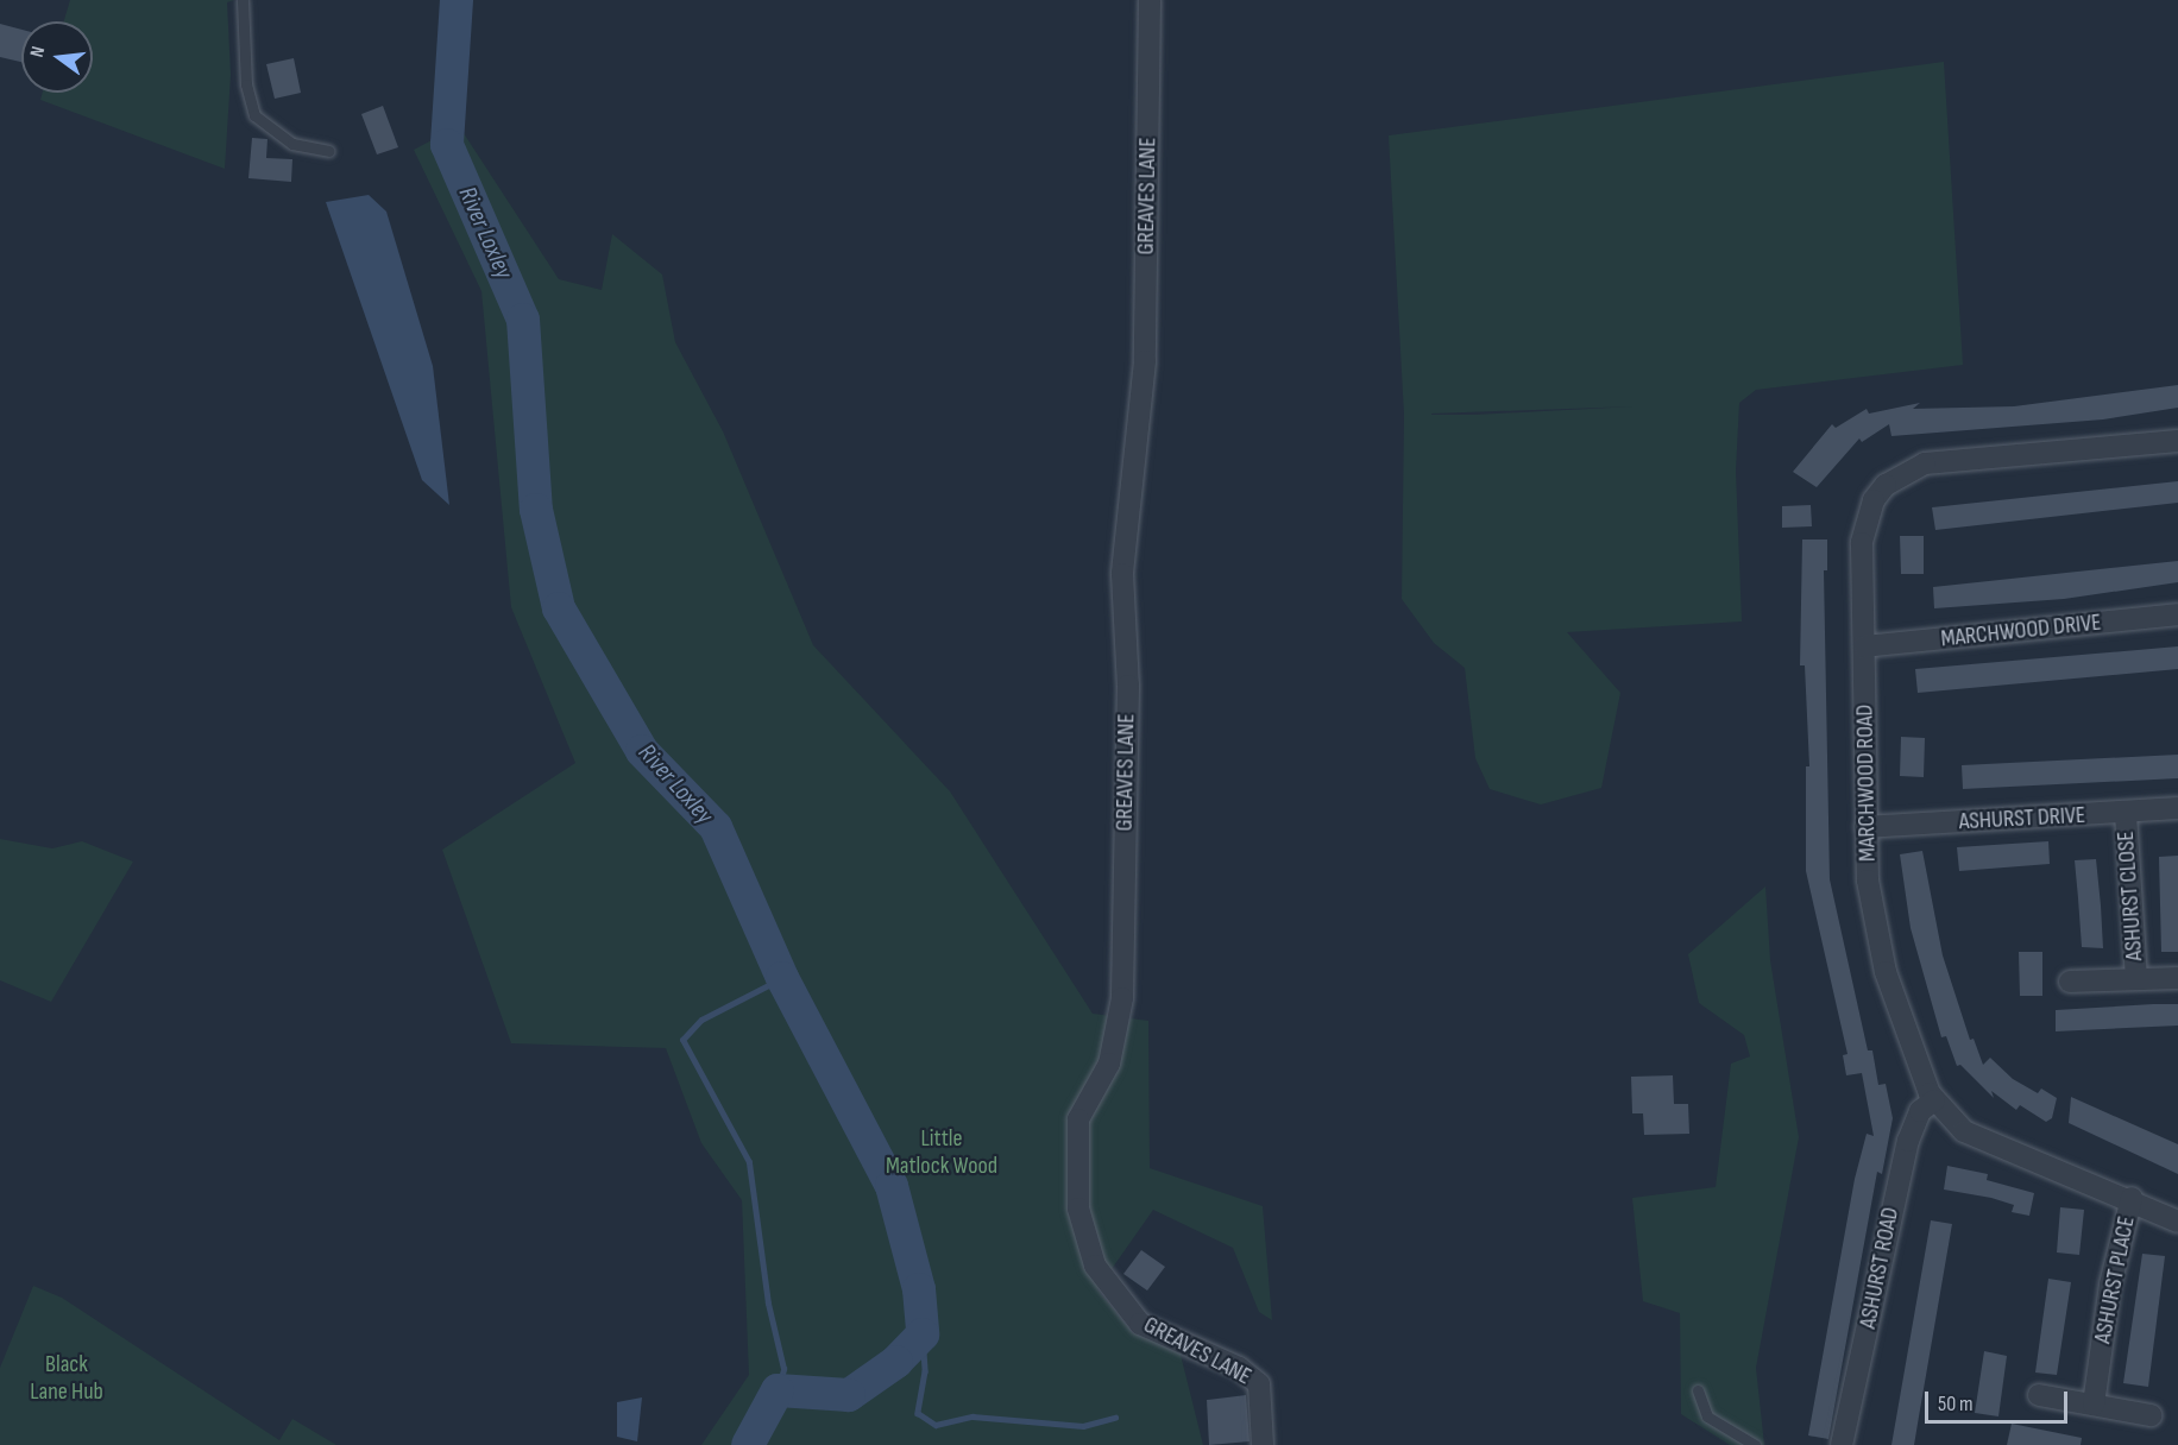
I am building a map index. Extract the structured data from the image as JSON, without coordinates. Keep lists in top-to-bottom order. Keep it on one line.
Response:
{"streets":{"street":["GREAVES LANE","MARCHWOOD DRIVE","MARCHWOOD ROAD","ASHURST DRIVE","ASHURST CLOSE","ASHURST ROAD","ASHURST PLACE"]},"crossings":[["MARCHWOOD DRIVE","MARCHWOOD ROAD"],["MARCHWOOD ROAD","ASHURST DRIVE"],["MARCHWOOD ROAD","ASHURST ROAD"],["MARCHWOOD ROAD","ASHURST PLACE"],["ASHURST DRIVE","ASHURST CLOSE"]],"water":["River Loxley"],"parks":["Little Matlock Wood","Black Lane Hub"],"scale_bar":"50 m","north":"left"}
